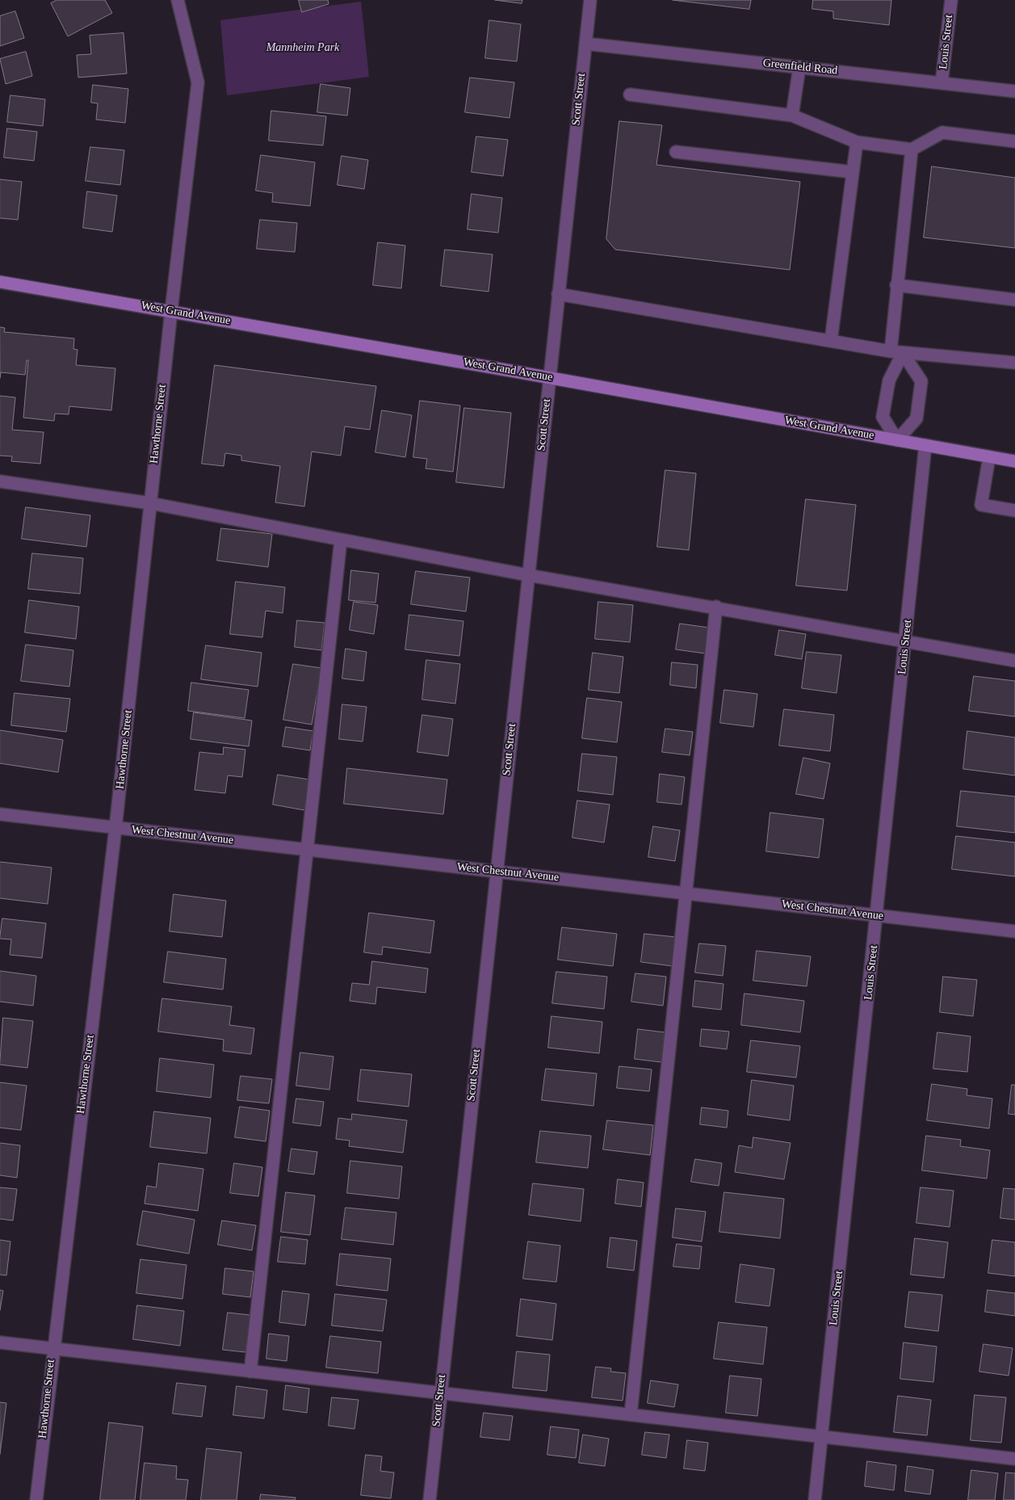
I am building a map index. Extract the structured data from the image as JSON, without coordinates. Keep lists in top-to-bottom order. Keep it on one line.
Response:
{"streets":{"main road":["West Grand Avenue"],"street":["Louis Street","Greenfield Road","Scott Street","Hawthorne Street","West Chestnut Avenue"]},"crossings":[["Louis Street","Greenfield Road"],["Louis Street","West Grand Avenue"],["Louis Street","West Chestnut Avenue"],["Greenfield Road","Scott Street"],["Scott Street","West Grand Avenue"],["Scott Street","West Chestnut Avenue"],["West Grand Avenue","Hawthorne Street"],["Hawthorne Street","West Chestnut Avenue"]],"parks":["Mannheim Park"]}
